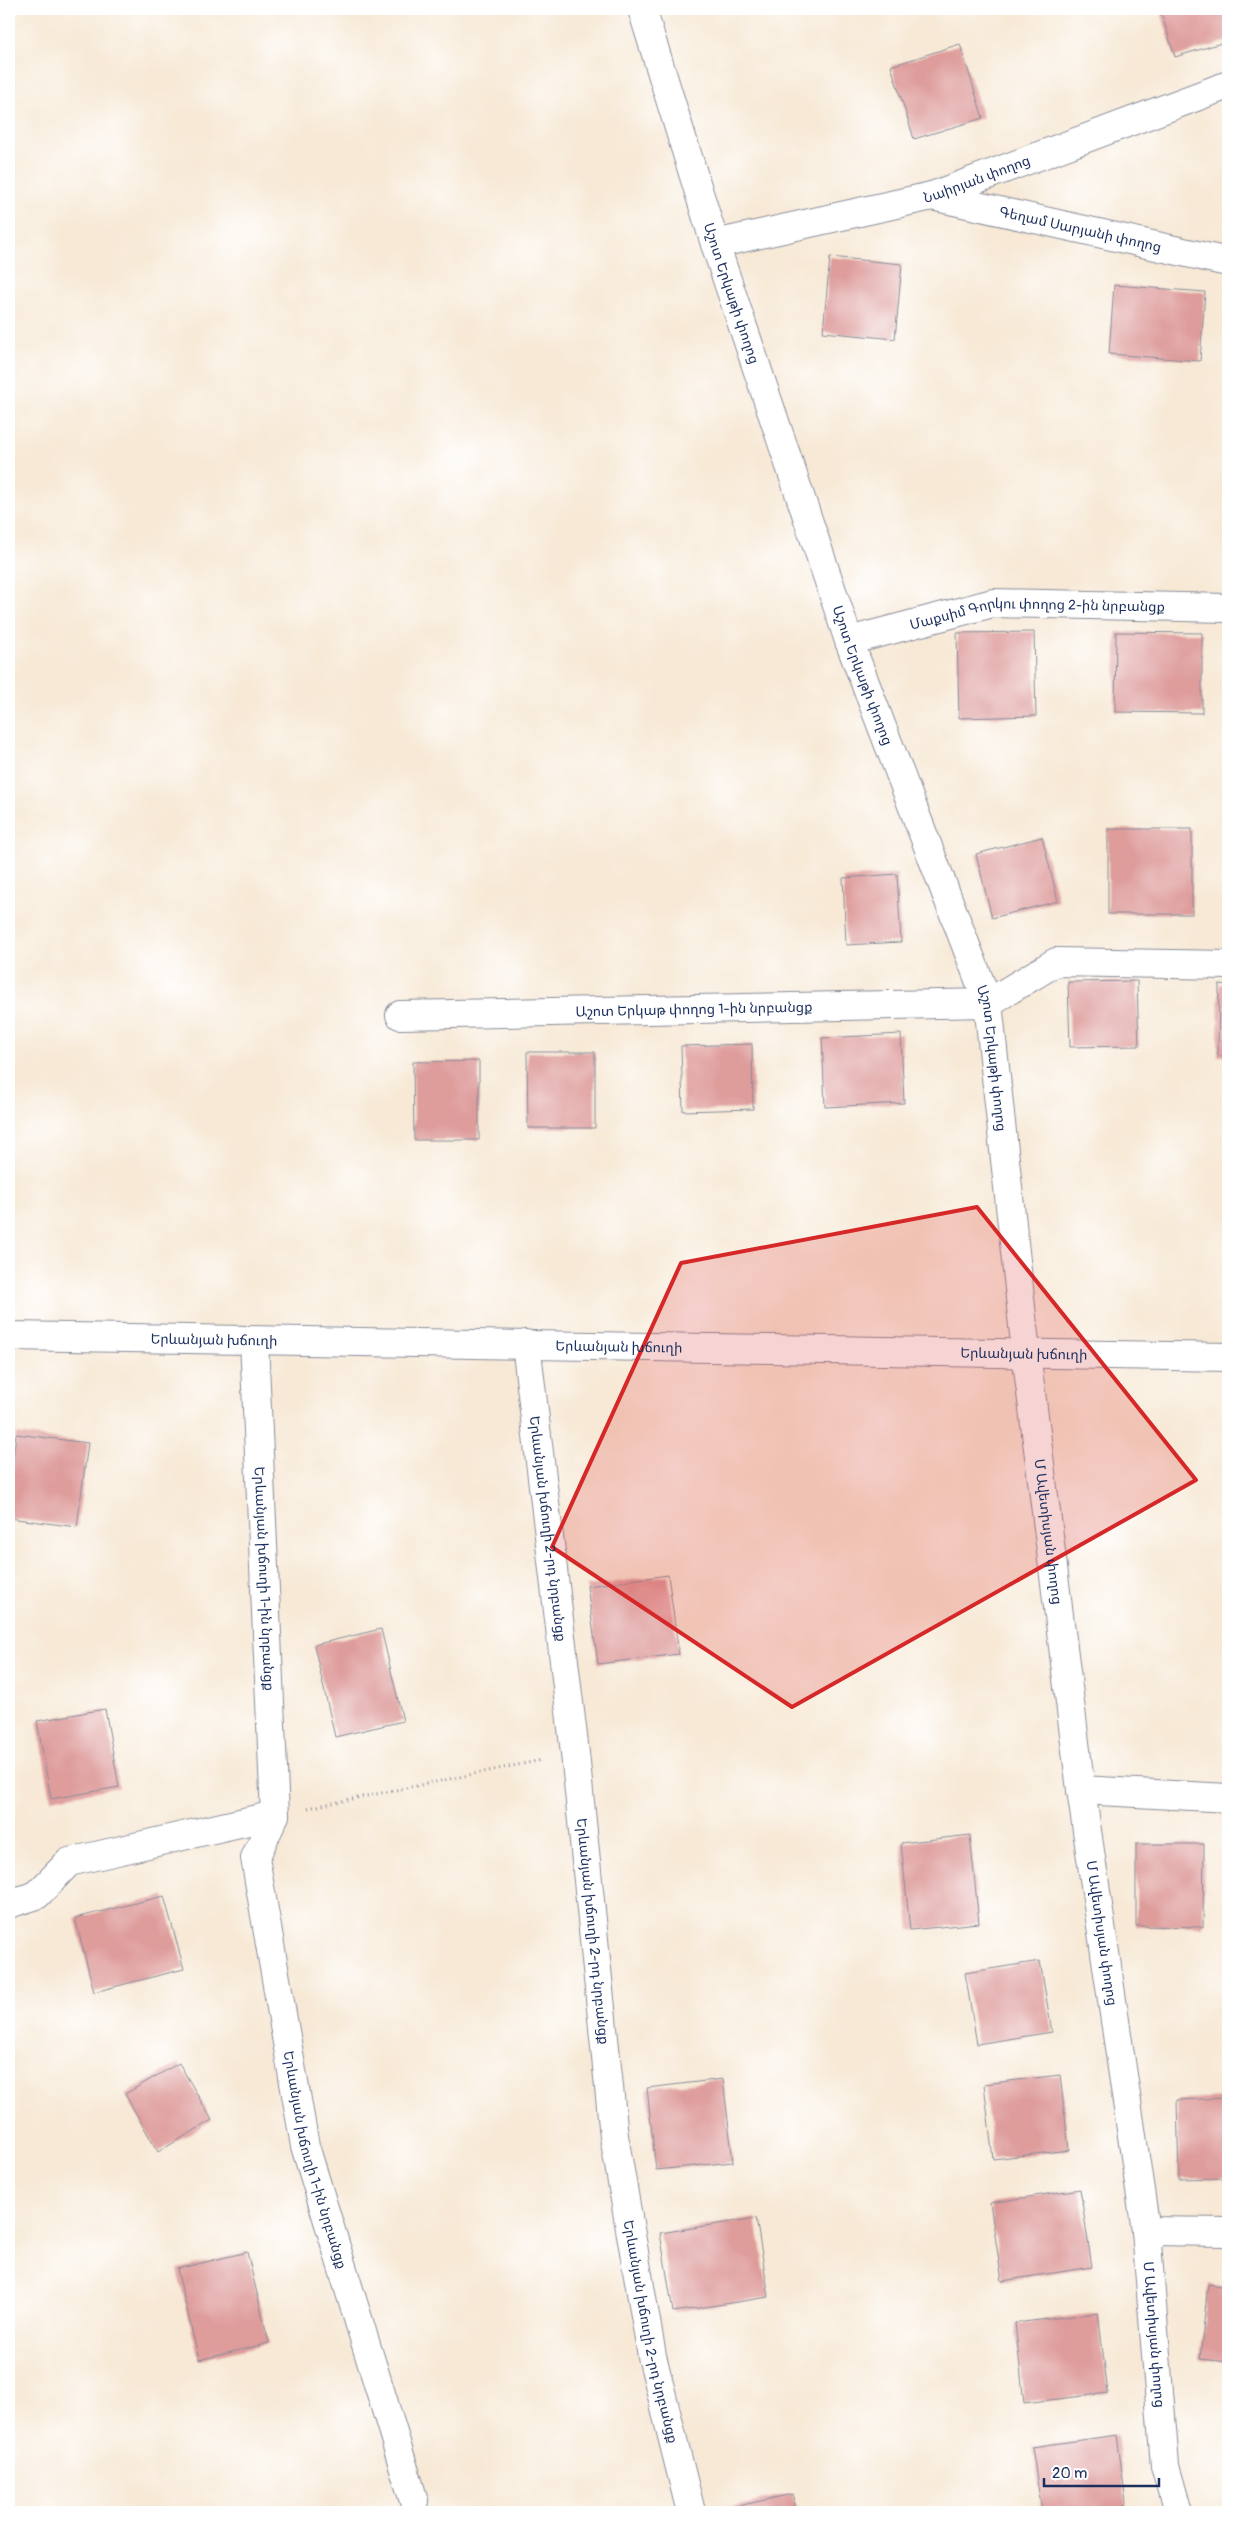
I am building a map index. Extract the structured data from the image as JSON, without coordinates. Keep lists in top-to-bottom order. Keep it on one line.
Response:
{"streets":{"street":["Նաիրյան փողոց","Գեղամ Սարյանի փողոց","Աշոտ Երկաթի փողոց","Մաքսիմ Գորկու փողոց 2-ին նրբանցք","Աշոտ Երկաթ փողոց 1-ին նրբանցք","Երևանյան խճուղի","Երևանյան խճուղի 2-րդ նրբանցք","Մ Ավետիսյան փողոց","Երևանյան խճուղի 1-ին նրբանցք"]},"crossings":[["Նաիրյան փողոց","Գեղամ Սարյանի փողոց"],["Նաիրյան փողոց","Աշոտ Երկաթի փողոց"],["Աշոտ Երկաթի փողոց","Մաքսիմ Գորկու փողոց 2-ին նրբանցք"],["Աշոտ Երկաթի փողոց","Աշոտ Երկաթ փողոց 1-ին նրբանցք"],["Աշոտ Երկաթի փողոց","Երևանյան խճուղի"],["Աշոտ Երկաթի փողոց","Մ Ավետիսյան փողոց"],["Երևանյան խճուղի","Երևանյան խճուղի 2-րդ նրբանցք"],["Երևանյան խճուղի","Մ Ավետիսյան փողոց"],["Երևանյան խճուղի","Երևանյան խճուղի 1-ին նրբանցք"]],"scale_bar":"20 m"}
